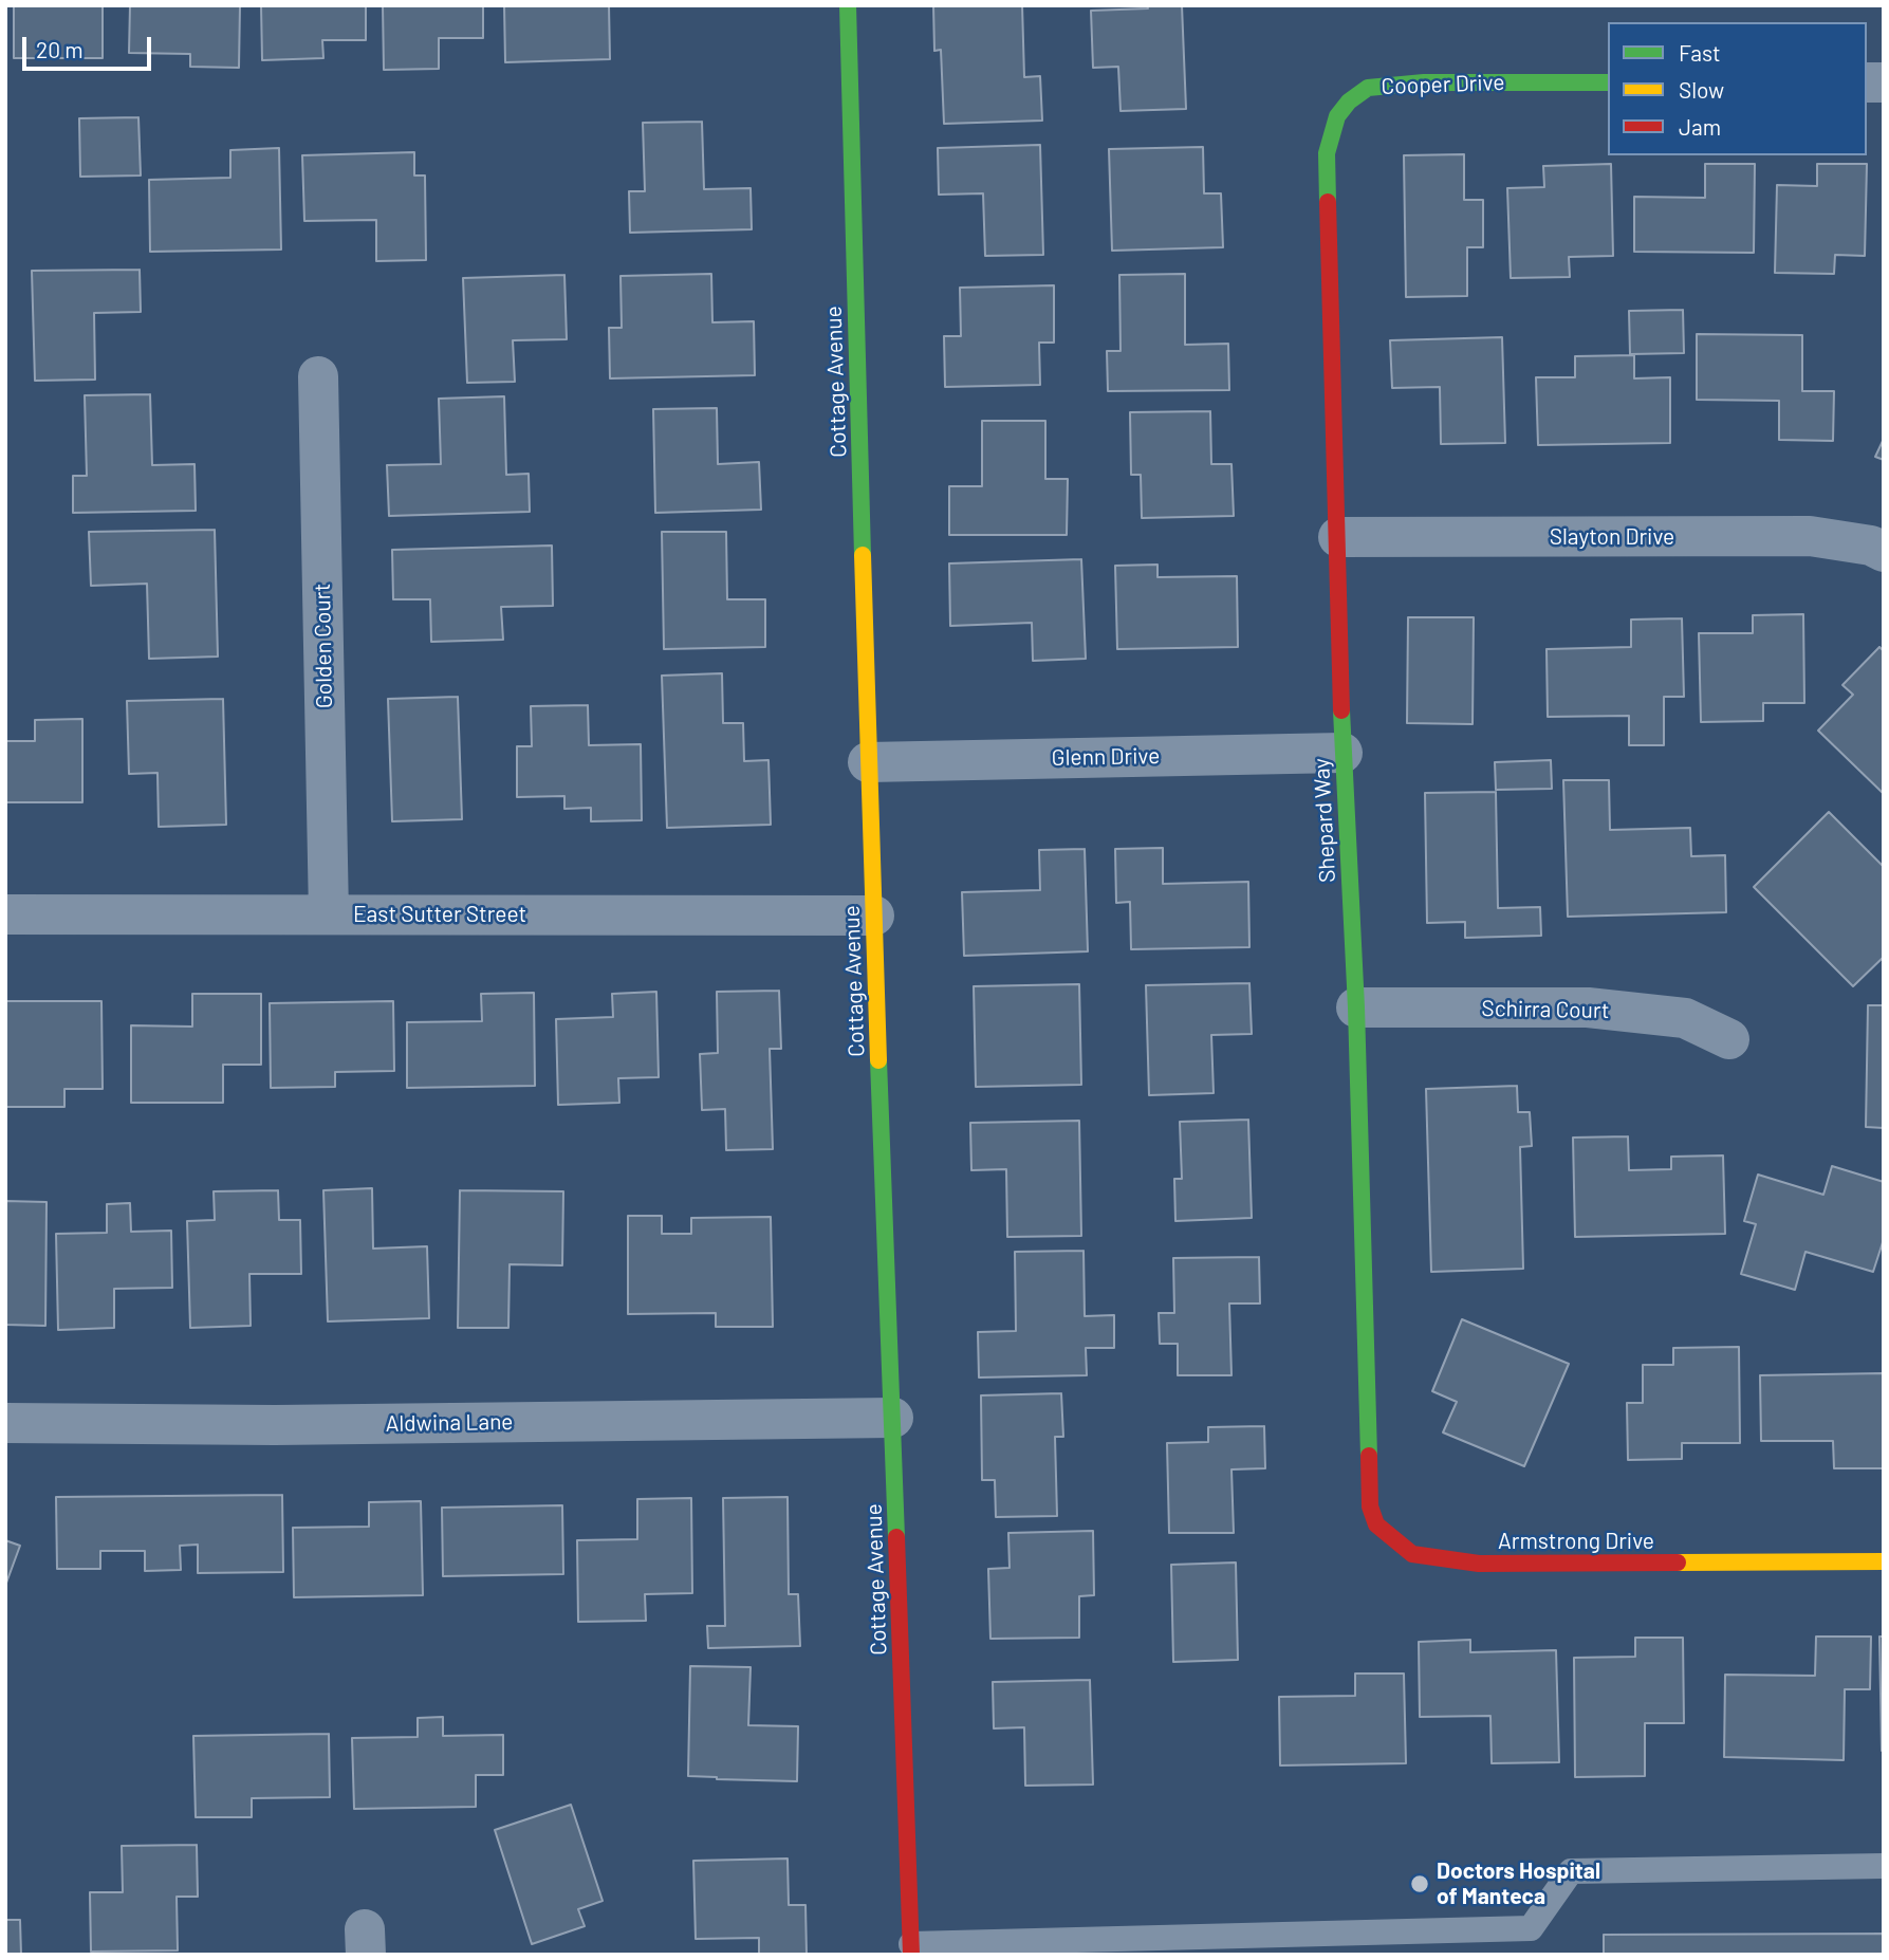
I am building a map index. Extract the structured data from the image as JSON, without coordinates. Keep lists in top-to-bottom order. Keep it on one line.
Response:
{"streets":{"street":["Cooper Drive","Cottage Avenue","Slayton Drive","Golden Court","Glenn Drive","Shepard Way","East Sutter Street","Schirra Court","Aldwina Lane","Armstrong Drive"]},"crossings":[["Cooper Drive","Shepard Way"],["Cottage Avenue","Glenn Drive"],["Cottage Avenue","East Sutter Street"],["Cottage Avenue","Aldwina Lane"],["Slayton Drive","Shepard Way"],["Golden Court","East Sutter Street"],["Glenn Drive","Shepard Way"],["Shepard Way","Schirra Court"],["Shepard Way","Armstrong Drive"]],"places":["Doctors Hospital of Manteca"],"legend":["Fast","Slow","Jam"],"scale_bar":"20 m"}
